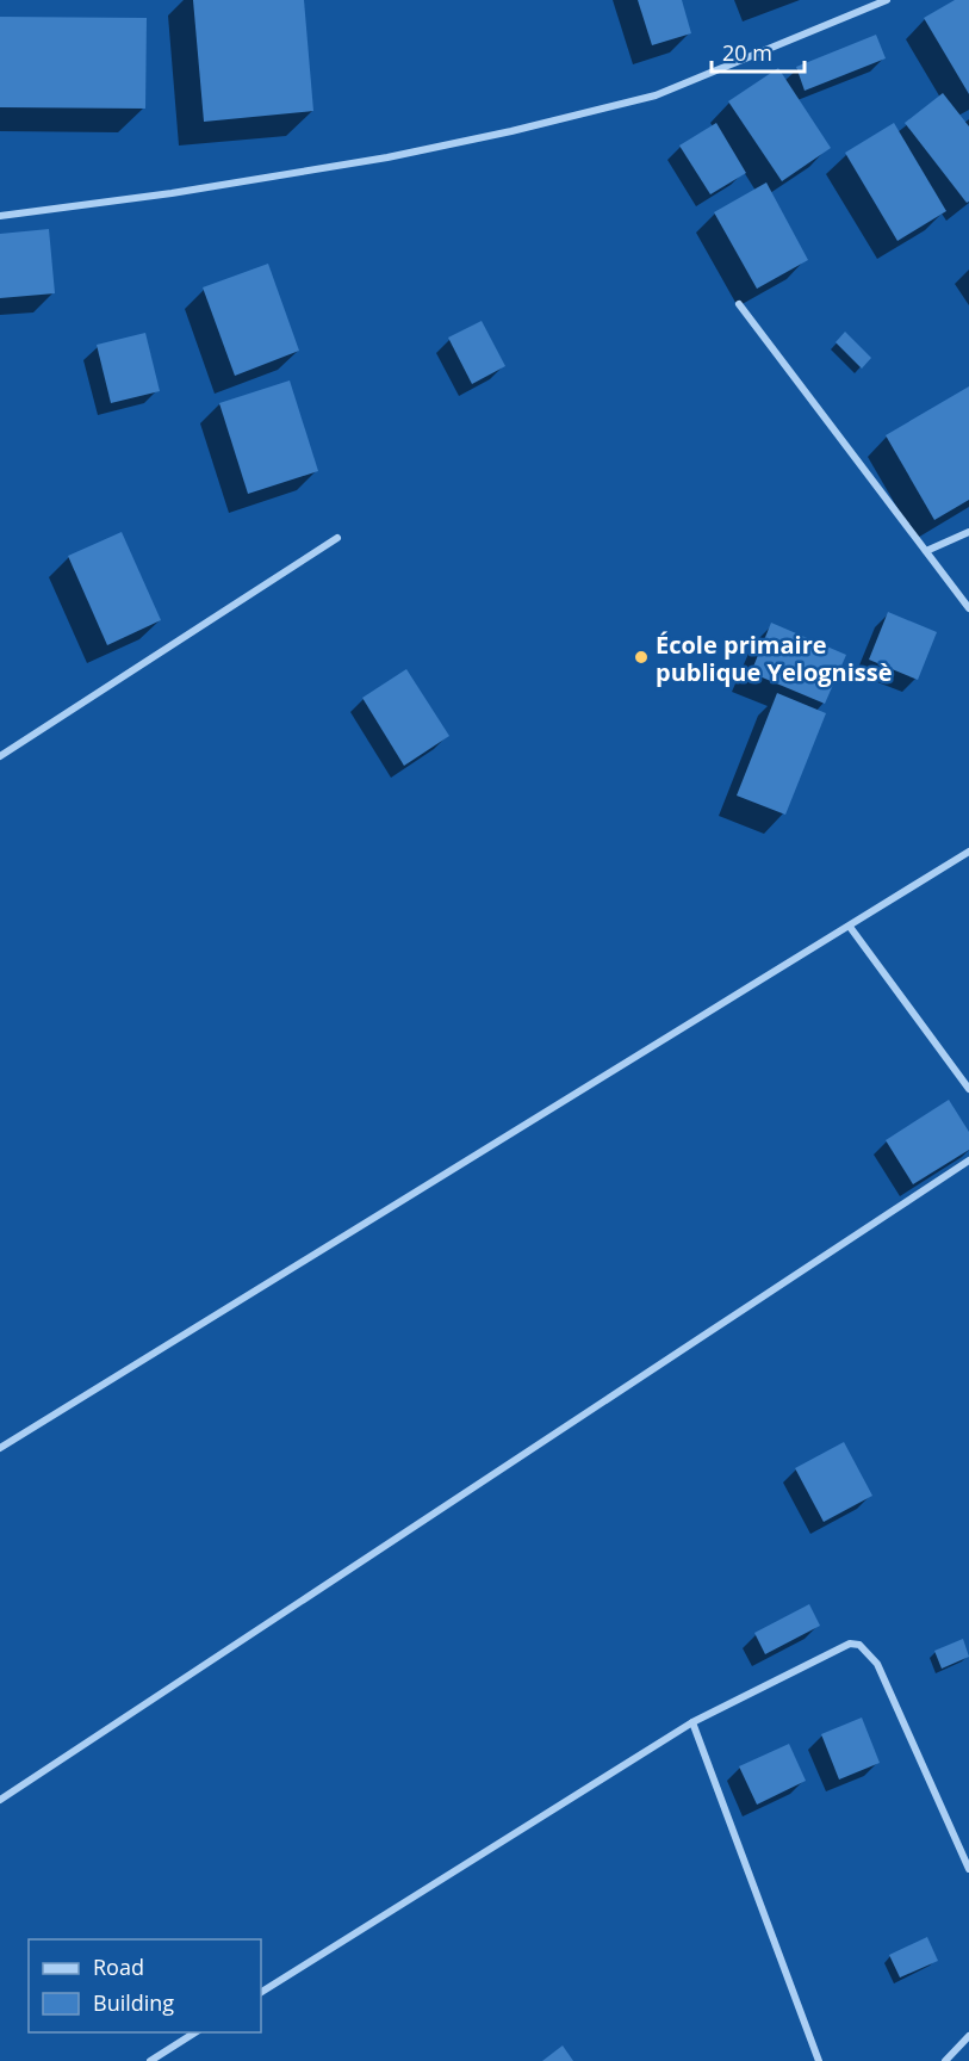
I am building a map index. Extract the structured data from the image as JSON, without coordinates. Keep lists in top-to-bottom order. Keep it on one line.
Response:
{"places":["École primaire publique Yelognissè"],"legend":["Road","Building"],"scale_bar":"20 m"}
